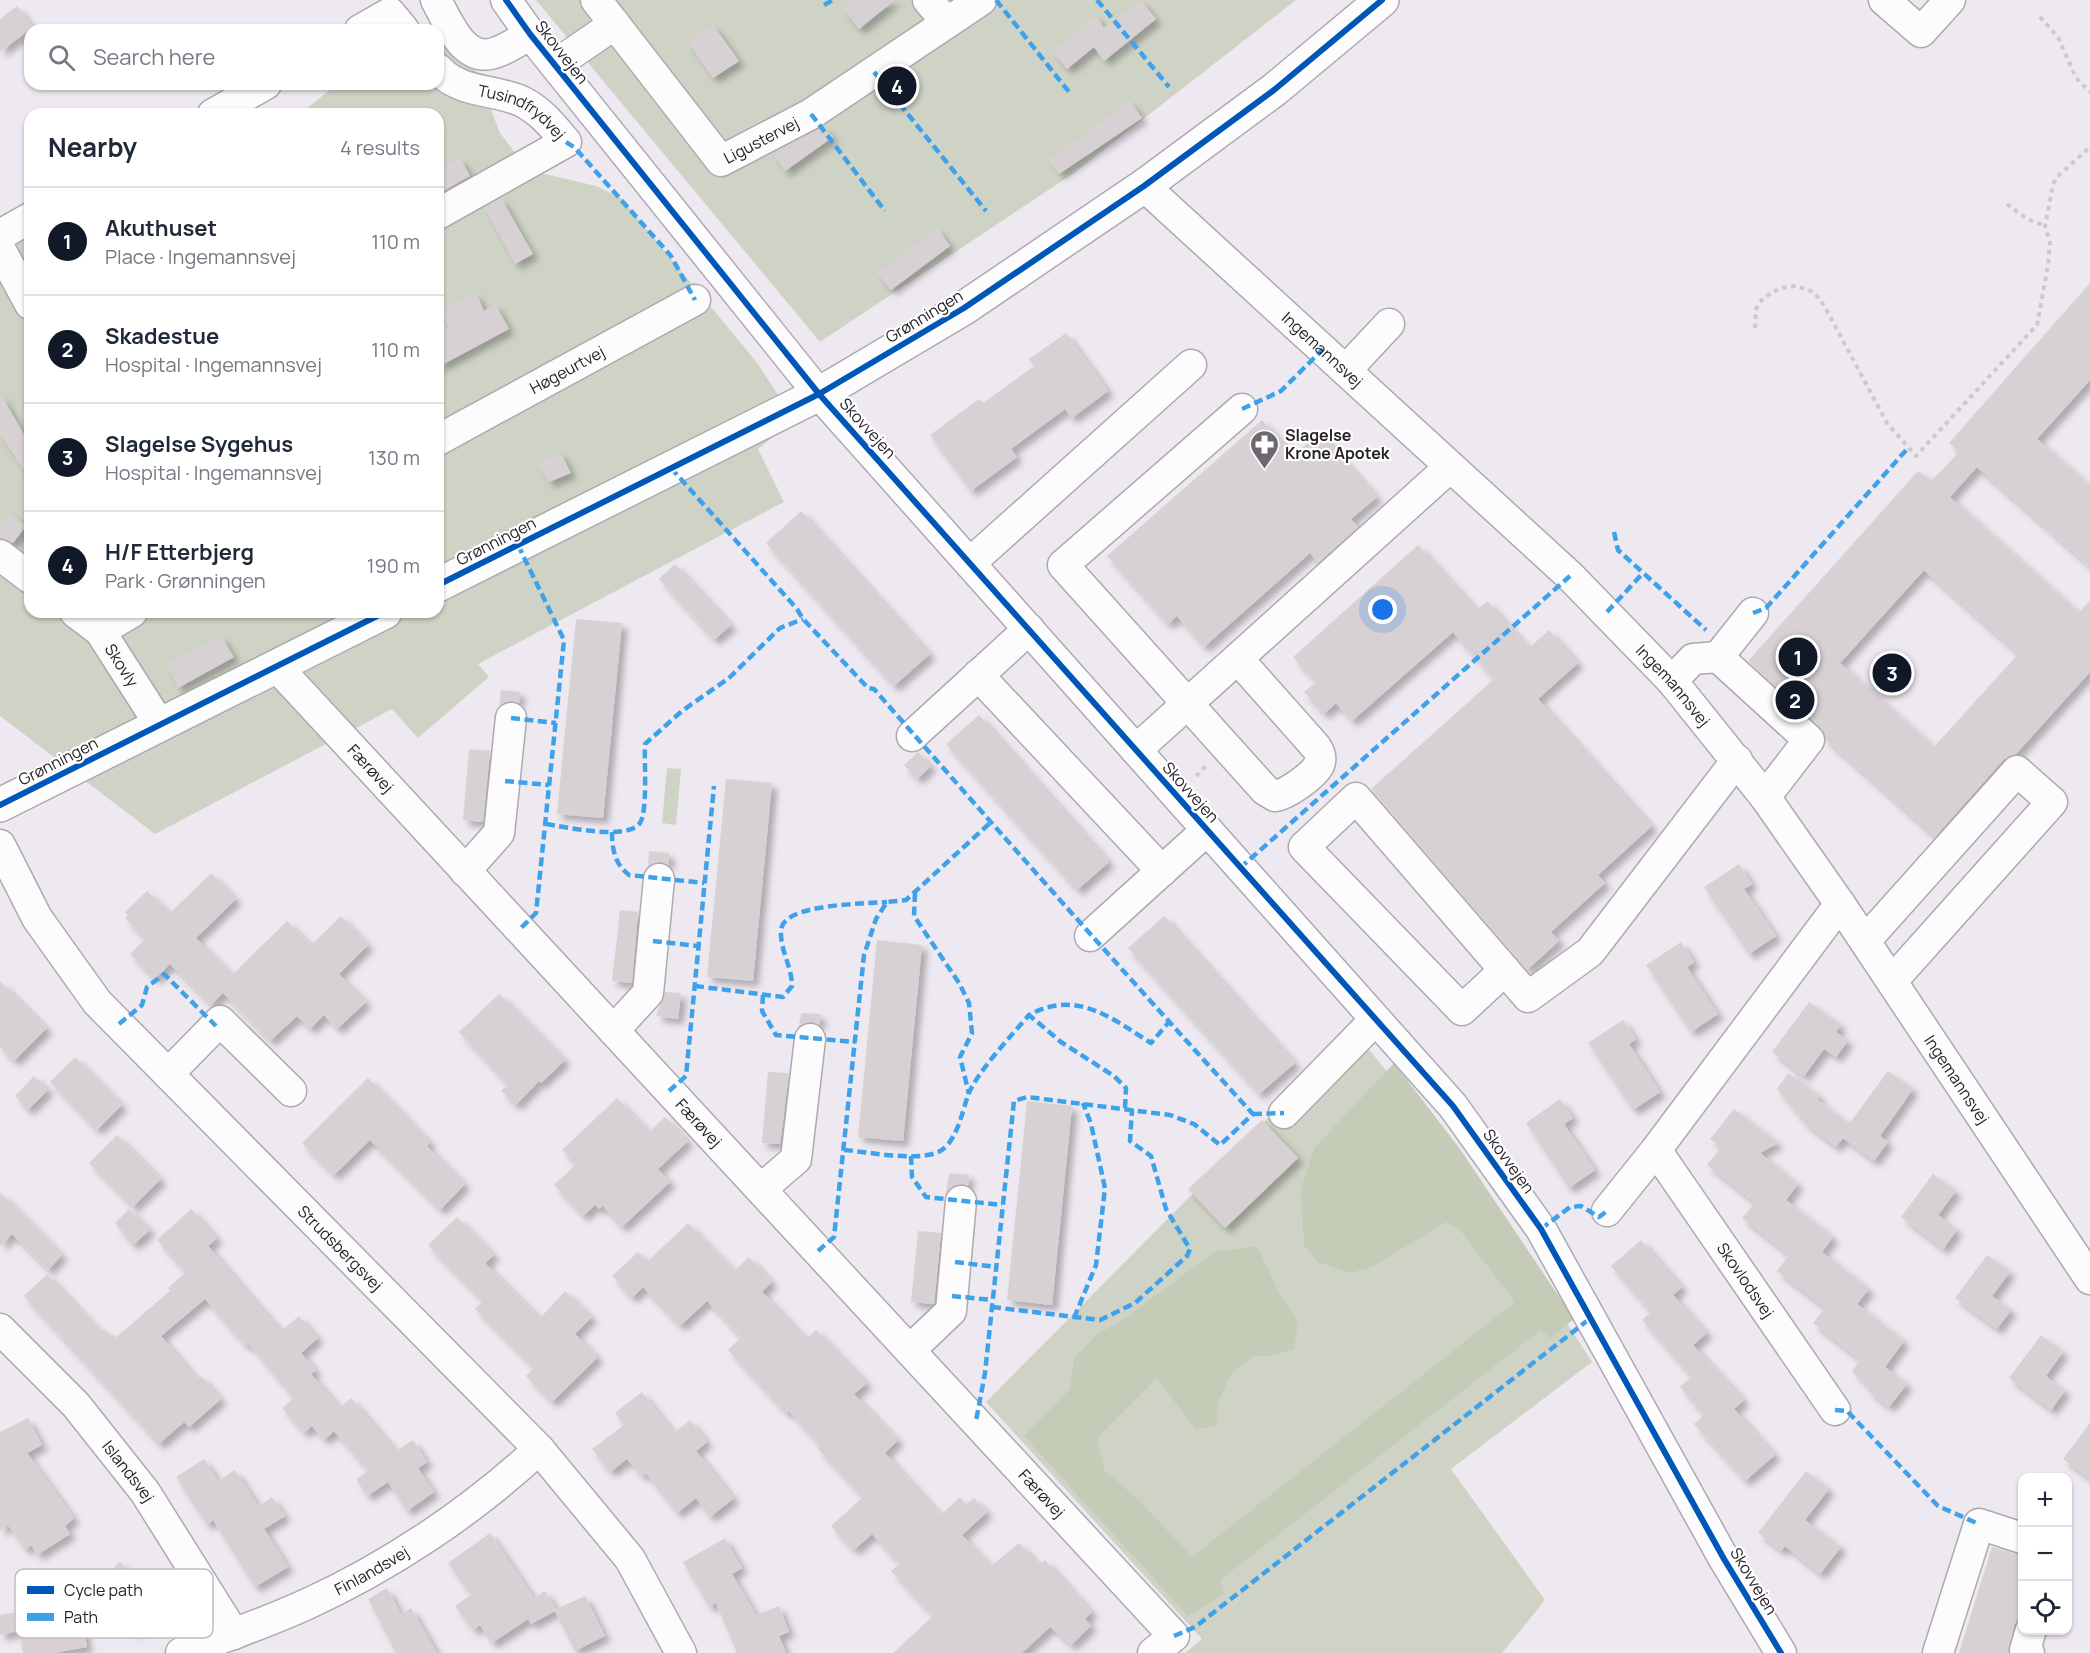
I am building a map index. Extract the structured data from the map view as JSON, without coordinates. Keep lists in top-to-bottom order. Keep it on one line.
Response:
{"streets":{"main road":["Grønningen"],"street":["Skovvejen","Tusindfrydvej","Ligustervej","Ingemannsvej","Høgeurtvej","Skovly","Færøvej","Strudsbergsvej","Skovlodsvej","Islandsvej","Finlandsvej"]},"crossings":[["Skovvejen","Grønningen"],["Grønningen","Ingemannsvej"],["Grønningen","Skovly"],["Grønningen","Færøvej"],["Strudsbergsvej","Finlandsvej"],["Islandsvej","Finlandsvej"]],"places":{"pharmacy":["Slagelse Krone Apotek"]},"legend":["Cycle path","Path"],"page":{"search":"Search here","pins":["4","1","3","2"],"heading":["Nearby","4 results"],"list":[{"mark":"1","name":"Akuthuset","note":"Place · Ingemannsvej","value":"110 m"},{"mark":"2","name":"Skadestue","note":"Hospital · Ingemannsvej","value":"110 m"},{"mark":"3","name":"Slagelse Sygehus","note":"Hospital · Ingemannsvej","value":"130 m"},{"mark":"4","name":"H/F Etterbjerg","note":"Park · Grønningen","value":"190 m"}],"map_buttons":["+","−"]}}
